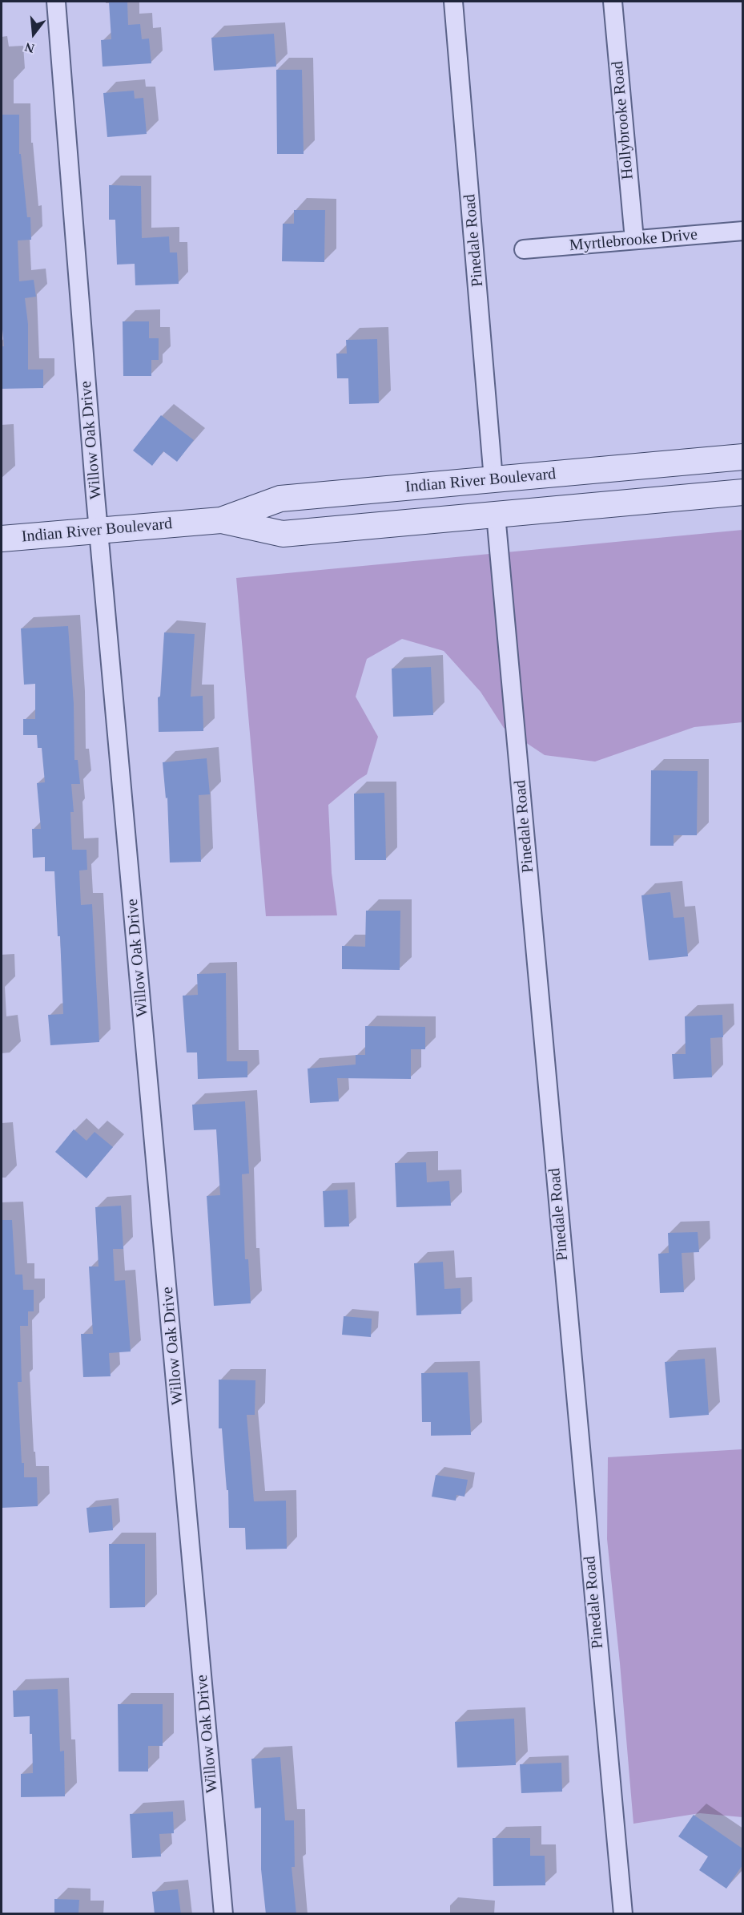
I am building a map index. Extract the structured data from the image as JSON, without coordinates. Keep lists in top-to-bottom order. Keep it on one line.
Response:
{"streets":{"main road":["Indian River Boulevard"],"street":["Hollybrooke Road","Pinedale Road","Myrtlebrooke Drive","Willow Oak Drive"]},"crossings":[["Hollybrooke Road","Myrtlebrooke Drive"],["Pinedale Road","Indian River Boulevard"],["Willow Oak Drive","Indian River Boulevard"]],"north":"bottom"}
